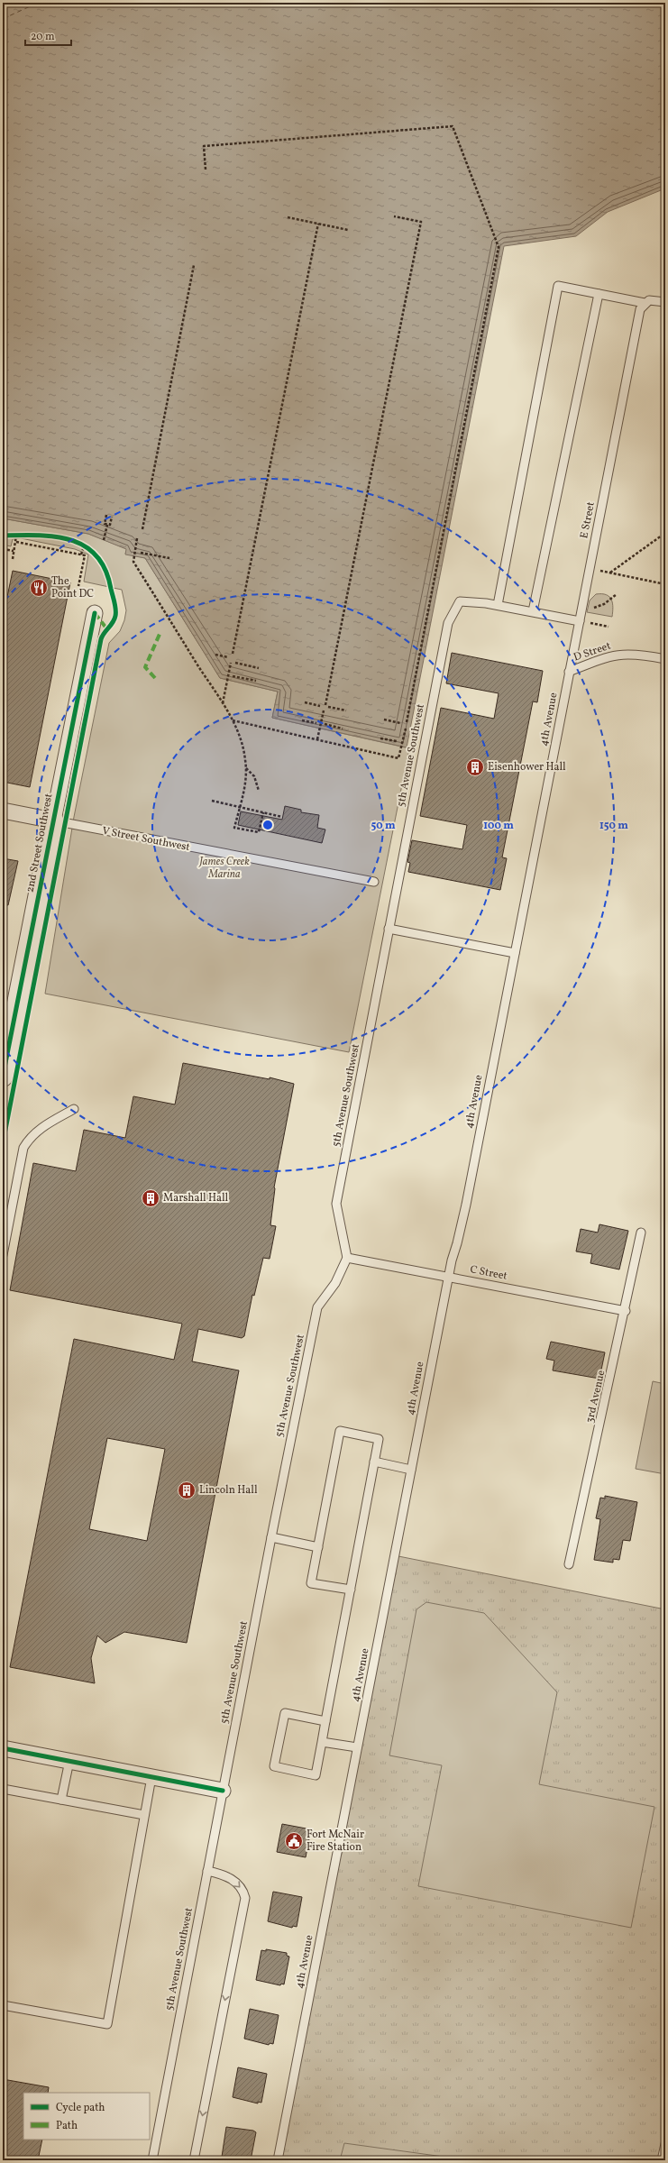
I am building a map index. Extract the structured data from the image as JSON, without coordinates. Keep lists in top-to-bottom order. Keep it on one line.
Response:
{"streets":{"street":["V Street Southwest","2nd Street Southwest"],"lane":["E Street","D Street","4th Avenue","5th Avenue Southwest","C Street","3rd Avenue"]},"crossings":[["E Street","4th Avenue"],["D Street","4th Avenue"],["4th Avenue","C Street"],["5th Avenue Southwest","C Street"],["V Street Southwest","2nd Street Southwest"],["C Street","3rd Avenue"]],"parks":["James Creek Marina"],"places":{"restaurant":["The Point DC"],"building":["Eisenhower Hall","Marshall Hall","Lincoln Hall"],"public building":["Fort McNair Fire Station"]},"legend":["Cycle path","Path"],"scale_bar":"20 m","rings":["50 m","100 m","150 m"]}
